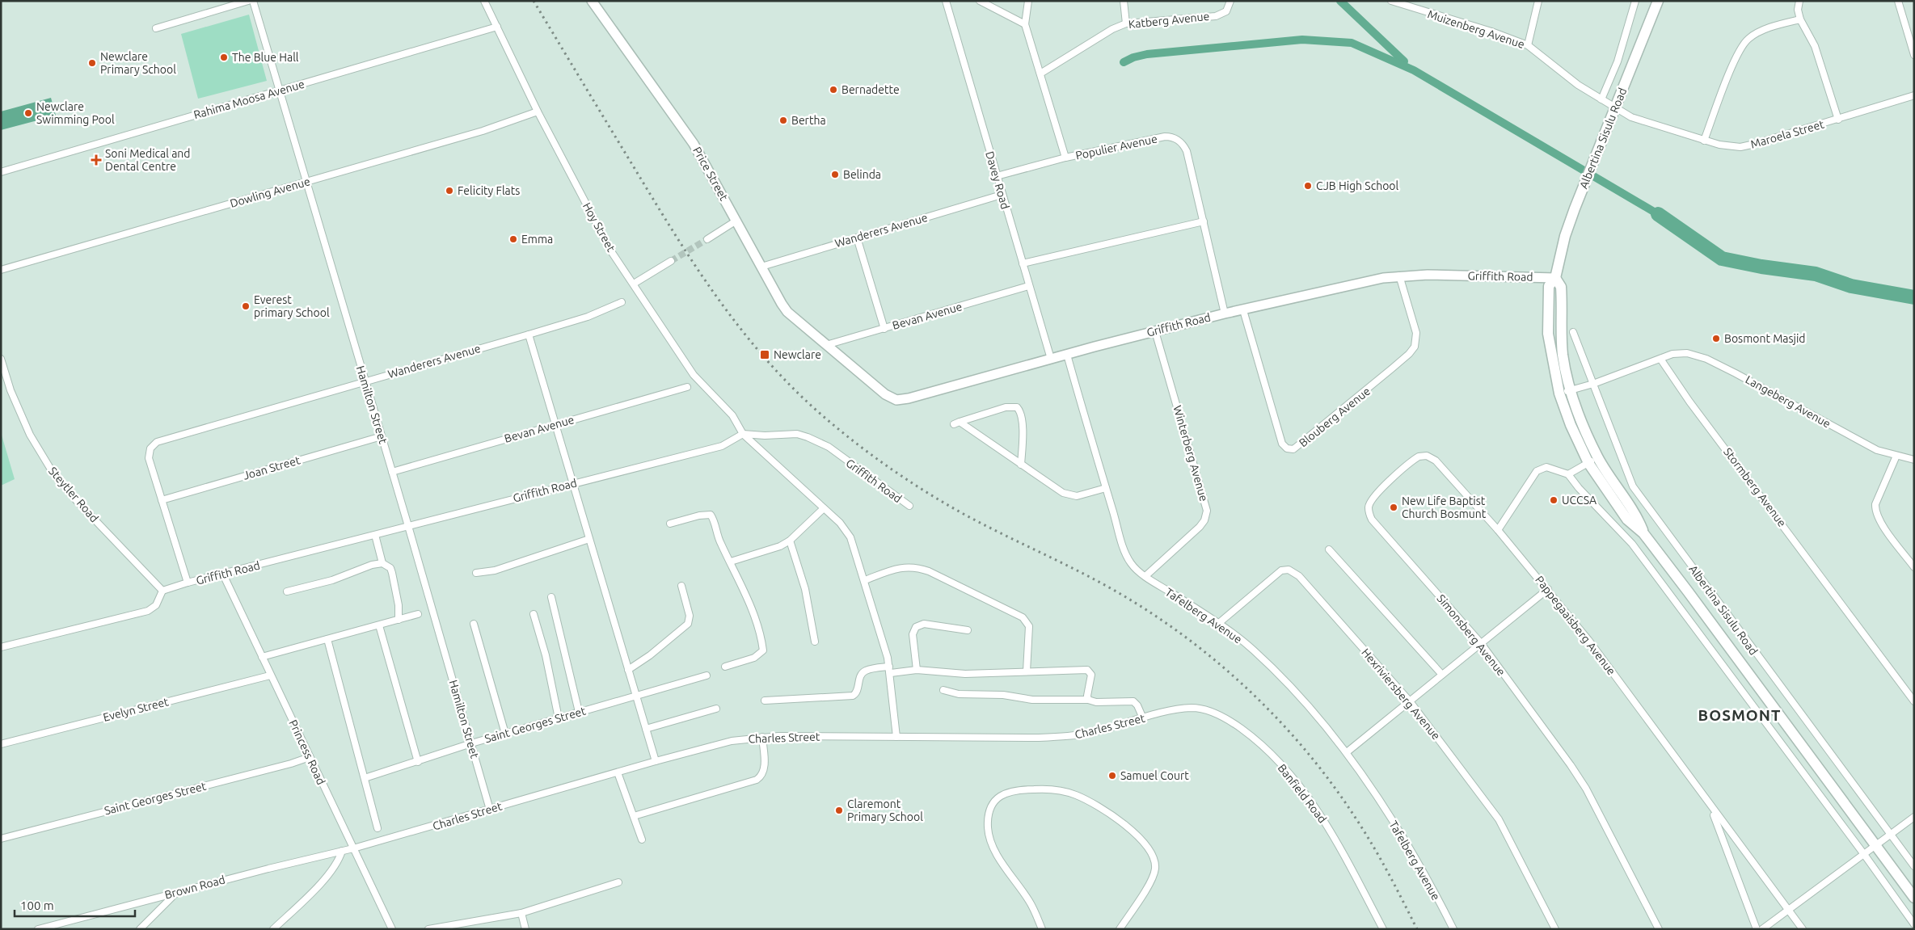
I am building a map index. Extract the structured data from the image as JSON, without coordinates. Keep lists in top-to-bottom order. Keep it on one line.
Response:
{"streets":{"main road":["Albertina Sisulu Road"],"street":["Katberg Avenue","Muizenberg Avenue","Rahima Moosa Avenue","Maroela Street","Populier Avenue","Price Street","Davey Road","Dowling Avenue","Hoy Street","Wanderers Avenue","Griffith Road","Bevan Avenue","Langeberg Avenue","Hamilton Street","Blouberg Avenue","Winterberg Avenue","Joan Street","Stormberg Avenue","Steytler Road","Tafelberg Avenue","Pappegaaisberg Avenue","Simonsberg Avenue","Hexriviersberg Avenue","Evelyn Street","Saint Georges Street","Charles Street","Princess Road","Banfield Road","Brown Road"]},"crossings":[["Muizenberg Avenue","Maroela Street"],["Muizenberg Avenue","Albertina Sisulu Road"],["Rahima Moosa Avenue","Hoy Street"],["Rahima Moosa Avenue","Hamilton Street"],["Maroela Street","Albertina Sisulu Road"],["Albertina Sisulu Road","Griffith Road"],["Populier Avenue","Davey Road"],["Populier Avenue","Griffith Road"],["Price Street","Wanderers Avenue"],["Price Street","Griffith Road"],["Price Street","Bevan Avenue"],["Davey Road","Wanderers Avenue"],["Davey Road","Griffith Road"],["Davey Road","Bevan Avenue"],["Dowling Avenue","Hoy Street"],["Dowling Avenue","Hamilton Street"],["Hoy Street","Griffith Road"],["Hoy Street","Charles Street"],["Wanderers Avenue","Hamilton Street"],["Wanderers Avenue","Joan Street"],["Griffith Road","Bevan Avenue"],["Griffith Road","Hamilton Street"],["Griffith Road","Blouberg Avenue"],["Griffith Road","Winterberg Avenue"],["Griffith Road","Steytler Road"],["Griffith Road","Tafelberg Avenue"],["Griffith Road","Princess Road"],["Bevan Avenue","Hamilton Street"],["Langeberg Avenue","Stormberg Avenue"],["Hamilton Street","Joan Street"],["Hamilton Street","Saint Georges Street"],["Hamilton Street","Charles Street"],["Winterberg Avenue","Tafelberg Avenue"],["Tafelberg Avenue","Hexriviersberg Avenue"],["Pappegaaisberg Avenue","Simonsberg Avenue"],["Evelyn Street","Princess Road"],["Saint Georges Street","Princess Road"],["Charles Street","Princess Road"],["Charles Street","Banfield Road"],["Charles Street","Brown Road"],["Princess Road","Brown Road"]],"districts":["BOSMONT"],"places":{"other":["The Blue Hall","Newclare Primary School","Bernadette","Newclare Swimming Pool","Bertha","Belinda","CJB High School","Felicity Flats","Emma","Everest primary School","Bosmont Masjid","UCCSA","New Life Baptist Church Bosmunt","Samuel Court","Claremont Primary School"],"health":["Soni Medical and Dental Centre"],"transit":["Newclare"]},"scale_bar":"100 m"}
